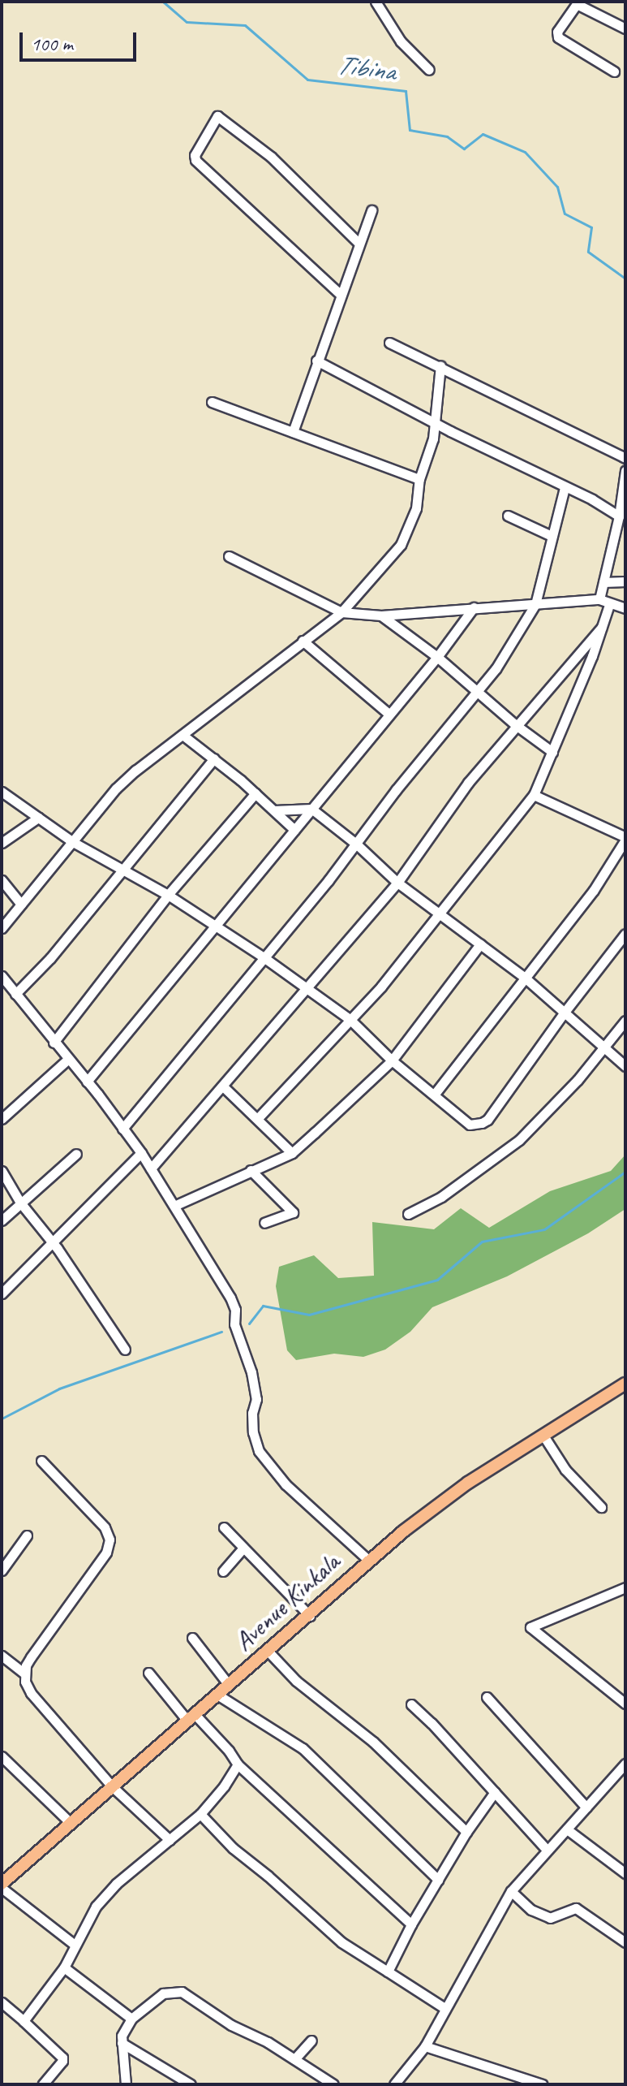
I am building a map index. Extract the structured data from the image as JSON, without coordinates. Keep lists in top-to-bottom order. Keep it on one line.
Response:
{"streets":{"main road":["Avenue Kinkala"]},"water":["Tibina"],"scale_bar":"100 m"}
